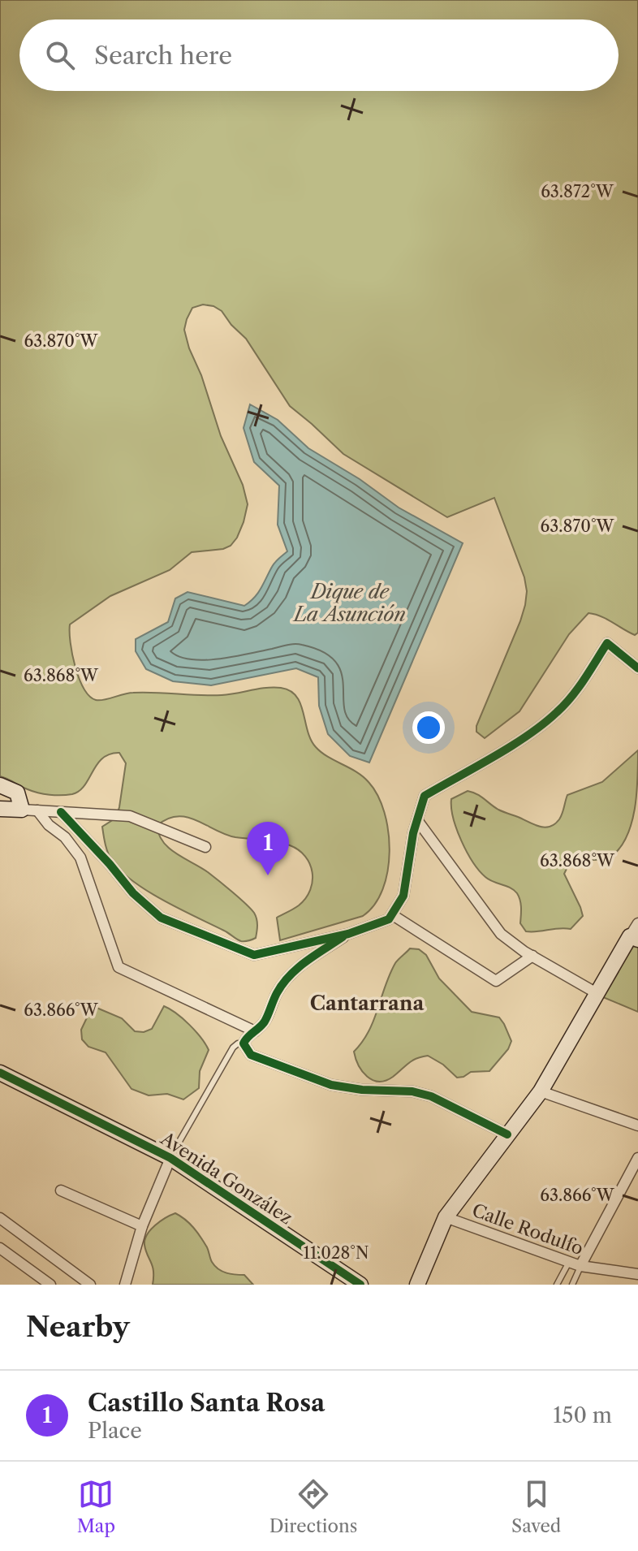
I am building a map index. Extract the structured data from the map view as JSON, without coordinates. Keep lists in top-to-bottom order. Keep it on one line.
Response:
{"streets":{"street":["Avenida González","Calle Rodulfo"]},"districts":["Cantarrana"],"water":["Dique de La Asunción"],"page":{"search":"Search here","pins":"1","heading":"Nearby","list":[{"mark":"1","name":"Castillo Santa Rosa","note":"Place","value":"150 m"}],"nav":["Map","Directions","Saved"]},"coordinates":["63.872°W","63.870°W","63.868°W","63.866°W","11.028°N"]}
